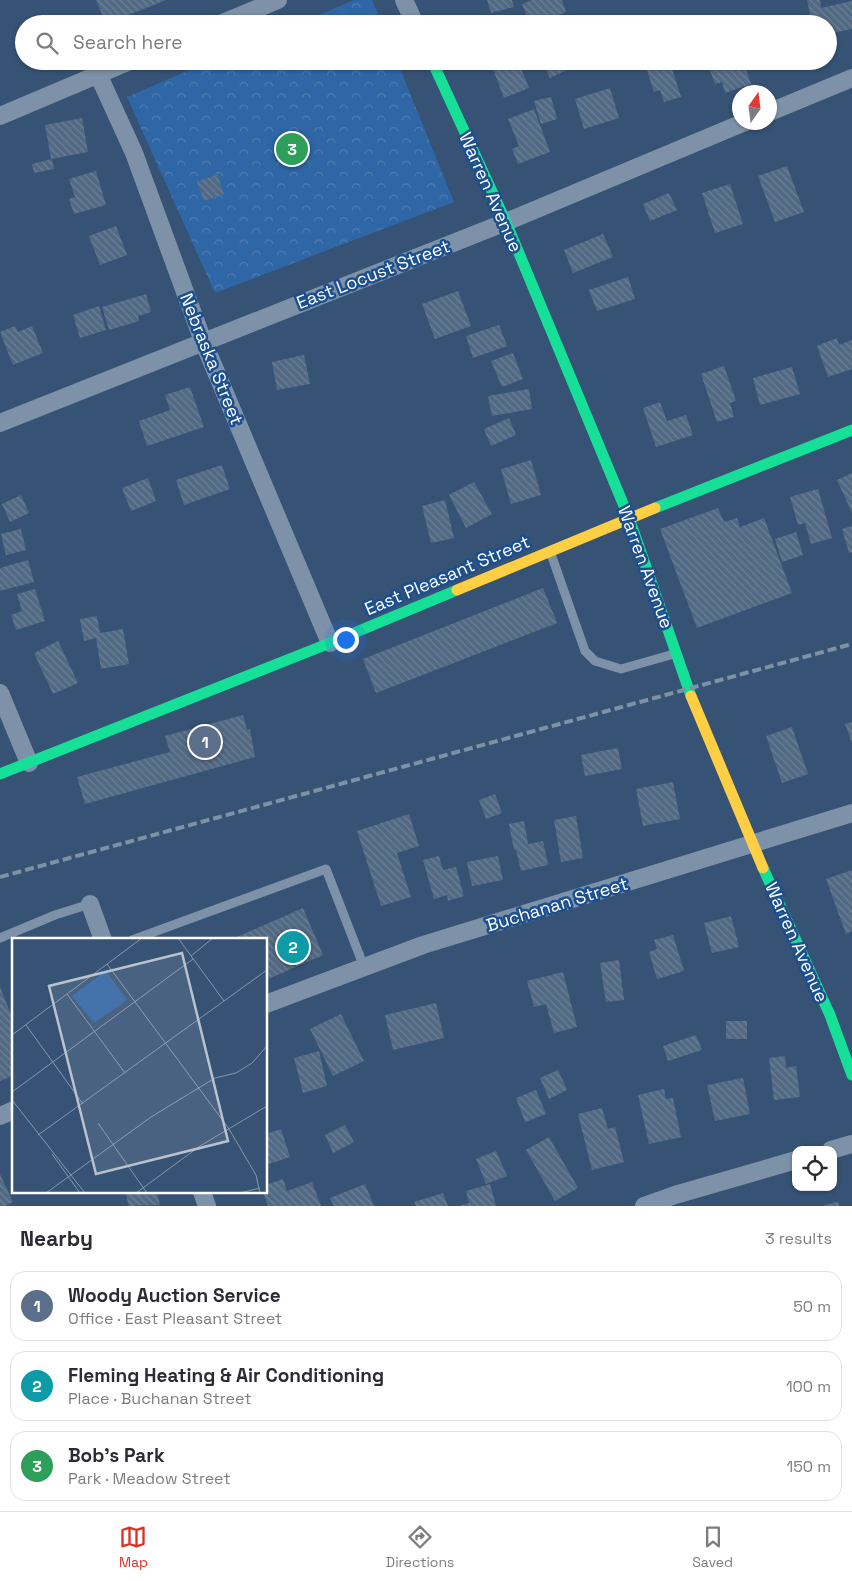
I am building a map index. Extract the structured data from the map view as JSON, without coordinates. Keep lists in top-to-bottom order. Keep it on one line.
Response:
{"streets":{"street":["Warren Avenue","East Locust Street","Nebraska Street","East Pleasant Street","Buchanan Street"]},"crossings":[["Warren Avenue","East Locust Street"],["Warren Avenue","East Pleasant Street"],["Warren Avenue","Buchanan Street"],["East Locust Street","Nebraska Street"],["Nebraska Street","East Pleasant Street"]],"north":"top","page":{"search":"Search here","pins":["3","1","2"],"heading":["Nearby","3 results"],"list":[{"mark":"1","name":"Woody Auction Service","note":"Office · East Pleasant Street","value":"50 m"},{"mark":"2","name":"Fleming Heating & Air Conditioning","note":"Place · Buchanan Street","value":"100 m"},{"mark":"3","name":"Bob's Park","note":"Park · Meadow Street","value":"150 m"}],"nav":["Map","Directions","Saved"]}}
